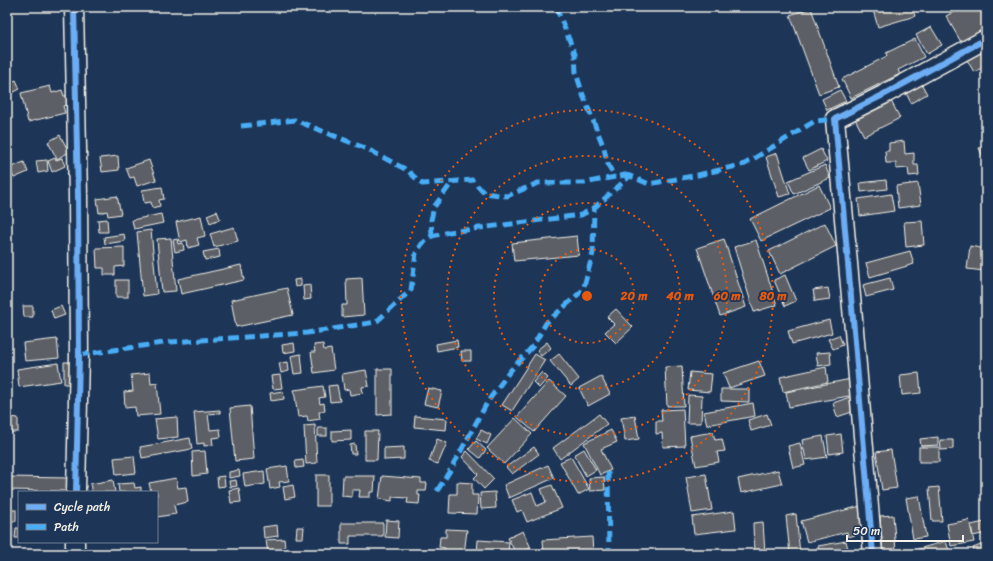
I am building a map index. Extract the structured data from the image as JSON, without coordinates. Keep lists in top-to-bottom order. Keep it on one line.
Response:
{"legend":["Cycle path","Path"],"scale_bar":"50 m","rings":["20 m","40 m","60 m","80 m"]}
